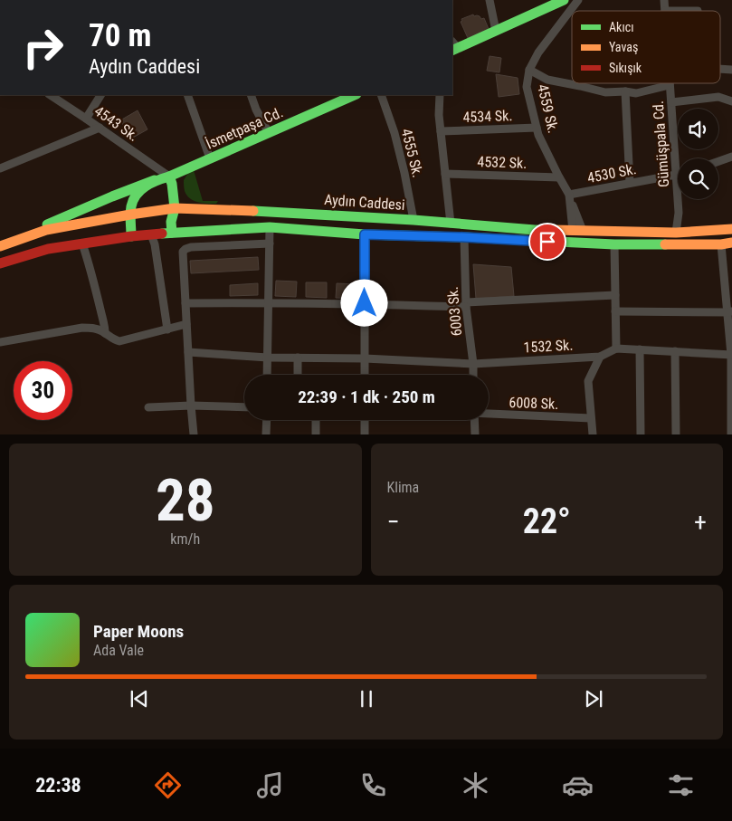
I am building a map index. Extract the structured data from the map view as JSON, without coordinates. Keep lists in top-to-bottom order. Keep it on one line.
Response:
{"streets":{"main road":["İsmetpaşa Cd.","Aydın Caddesi"],"street":["4559 Sk.","4534 Sk.","4543 Sk.","Gümüşpala Cd.","4555 Sk.","4532 Sk.","4530 Sk.","6003 Sk.","1532 Sk.","6008 Sk."]},"crossings":[["4559 Sk.","4534 Sk."],["4559 Sk.","4532 Sk."],["4559 Sk.","4530 Sk."],["4559 Sk.","Aydın Caddesi"],["4543 Sk.","İsmetpaşa Cd."],["İsmetpaşa Cd.","Aydın Caddesi"],["Gümüşpala Cd.","4530 Sk."],["Gümüşpala Cd.","Aydın Caddesi"],["4555 Sk.","Aydın Caddesi"],["6003 Sk.","1532 Sk."]],"legend":["Akıcı","Yavaş","Sıkışık"],"page":{"turn":["70 m","Aydın Caddesi"],"limit":"30","trip":"22:39 · 1 dk · 250 m","tile":[["28","km/h"],"Klima"],"heat":["−","22°","+"],"song":["Paper Moons","Ada Vale"],"tabs":"22:38"}}
